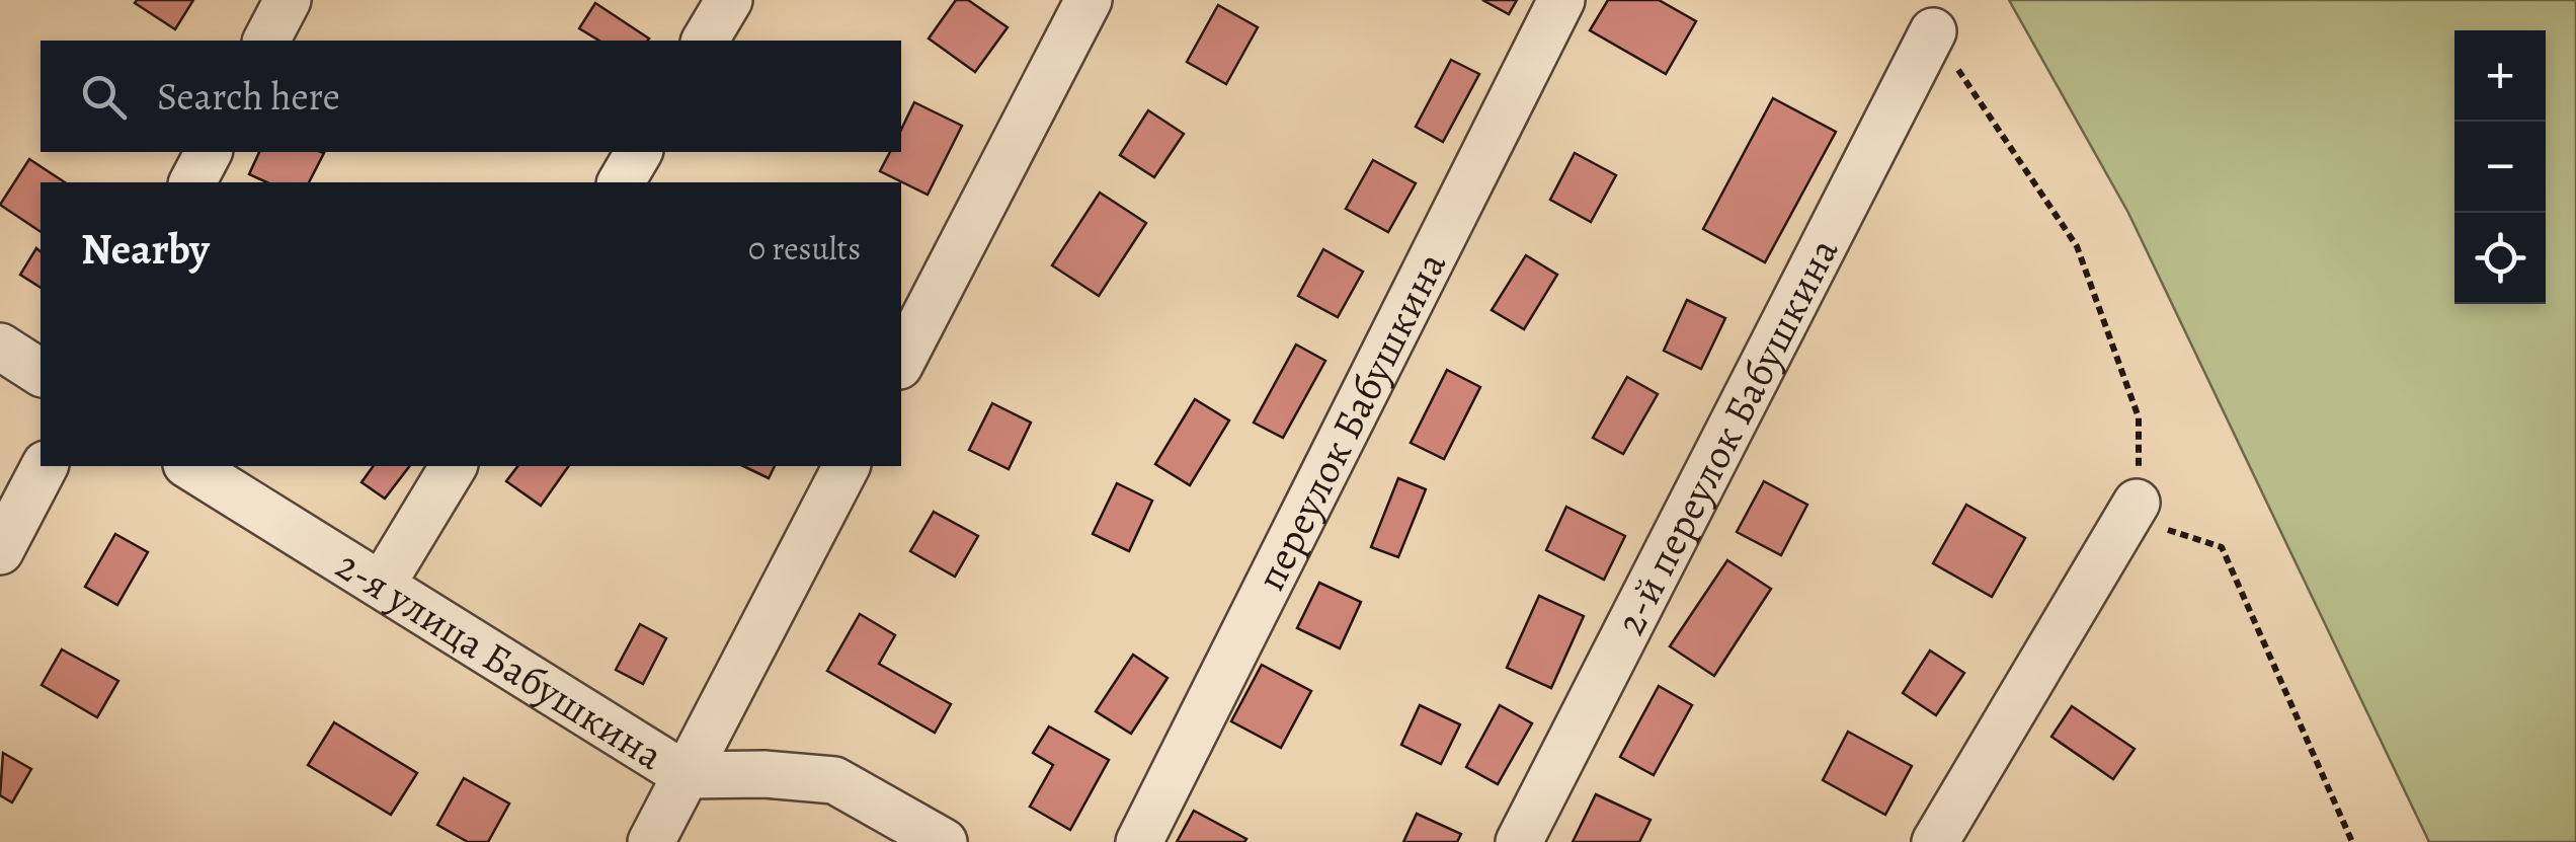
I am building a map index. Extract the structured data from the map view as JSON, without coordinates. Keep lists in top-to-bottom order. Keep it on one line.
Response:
{"streets":{"street":["переулок Бабушкина","2-й переулок Бабушкина","2-я улица Бабушкина"]},"page":{"map_buttons":["+","−"],"search":"Search here","heading":["Nearby","0 results"]}}
